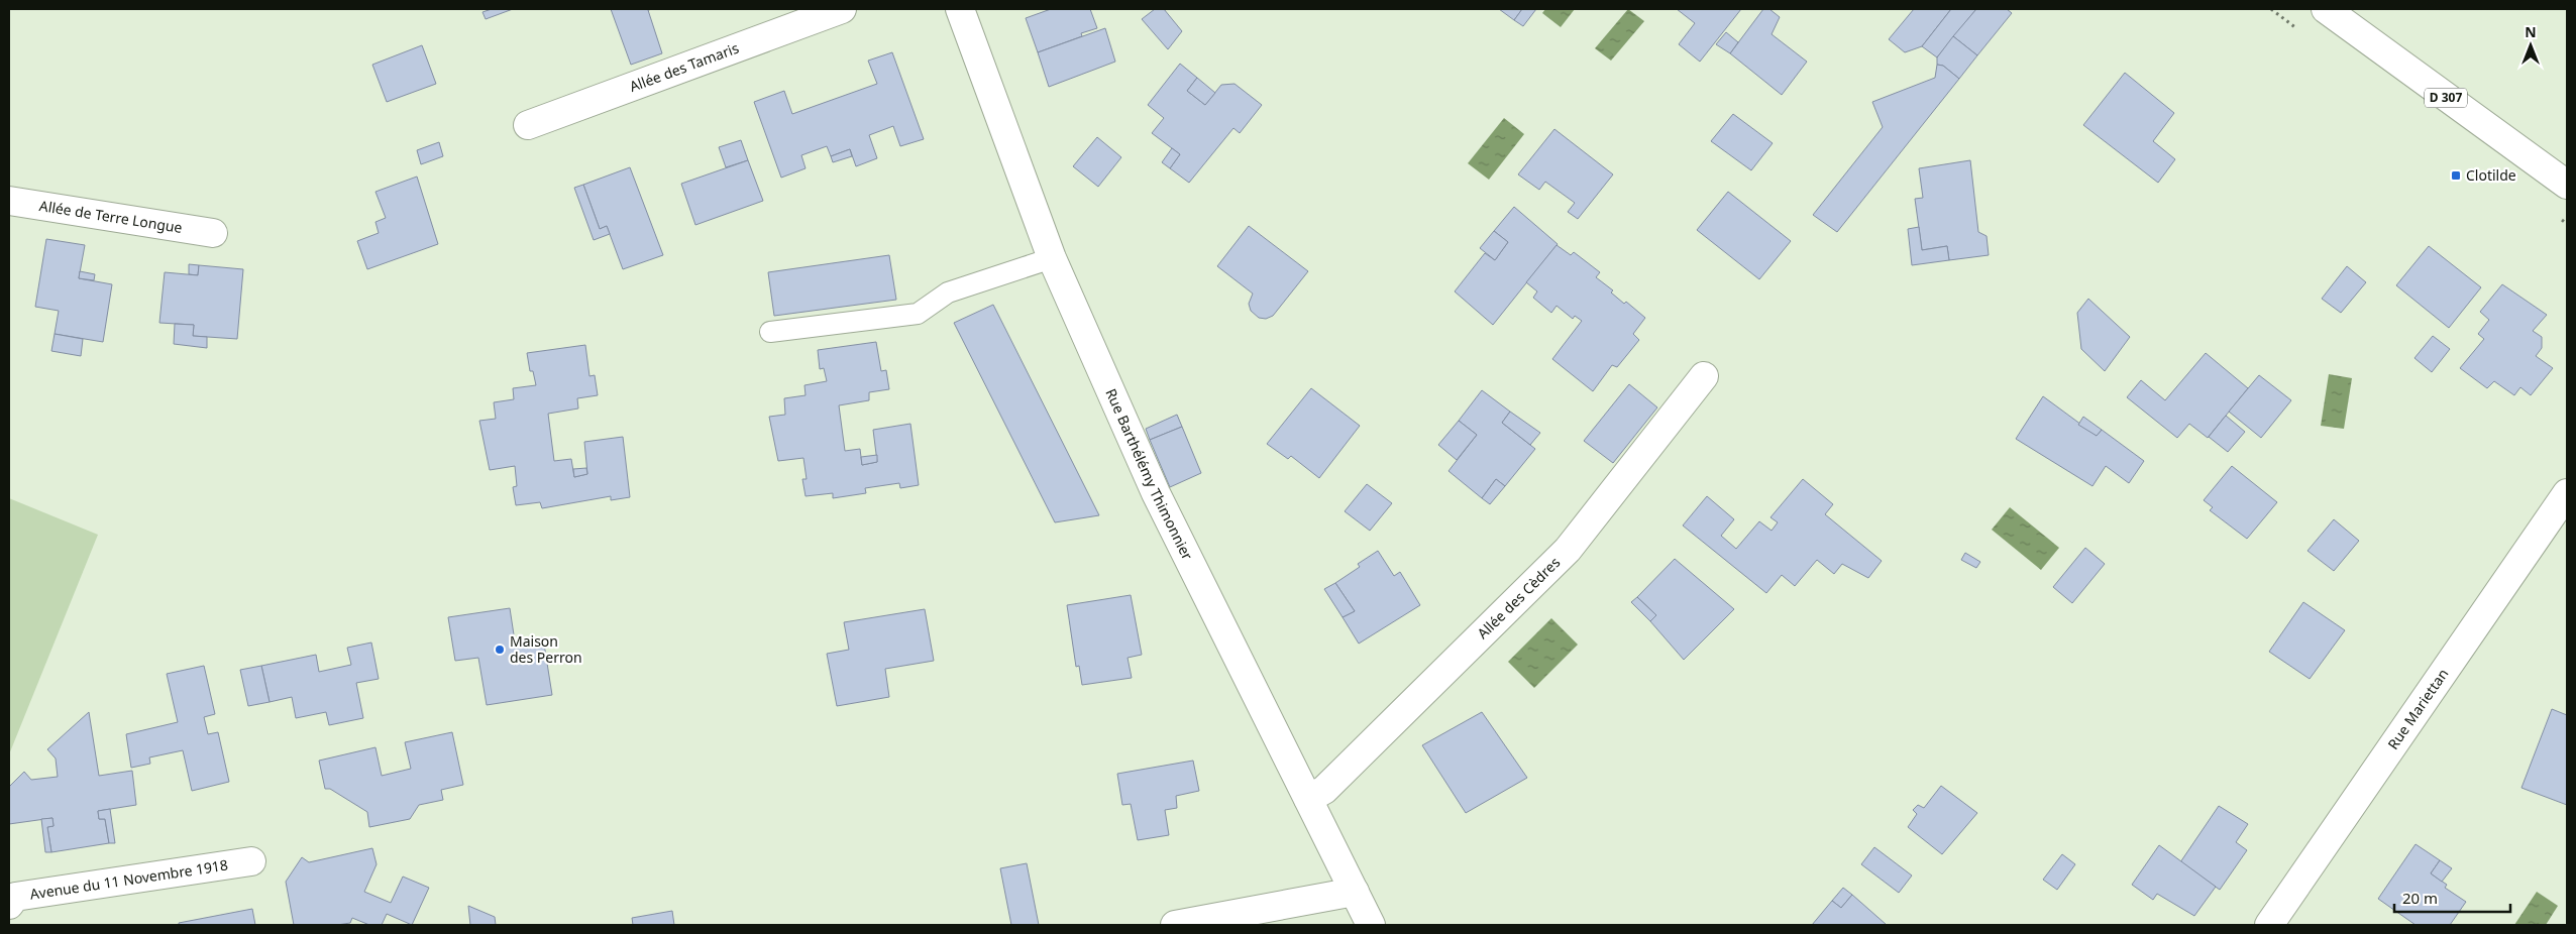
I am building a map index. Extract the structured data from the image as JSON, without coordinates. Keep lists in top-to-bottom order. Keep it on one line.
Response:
{"streets":{"street":["Allée des Tamaris","D 307","Allée de Terre Longue","Rue Barthélémy Thimonnier","Allée des Cèdres","Rue Mariettan","Avenue du 11 Novembre 1918"]},"crossings":[["Rue Barthélémy Thimonnier","Allée des Cèdres"]],"places":{"transit":["Clotilde"],"other":["Maison des Perron"]},"scale_bar":"20 m","north":"top"}
